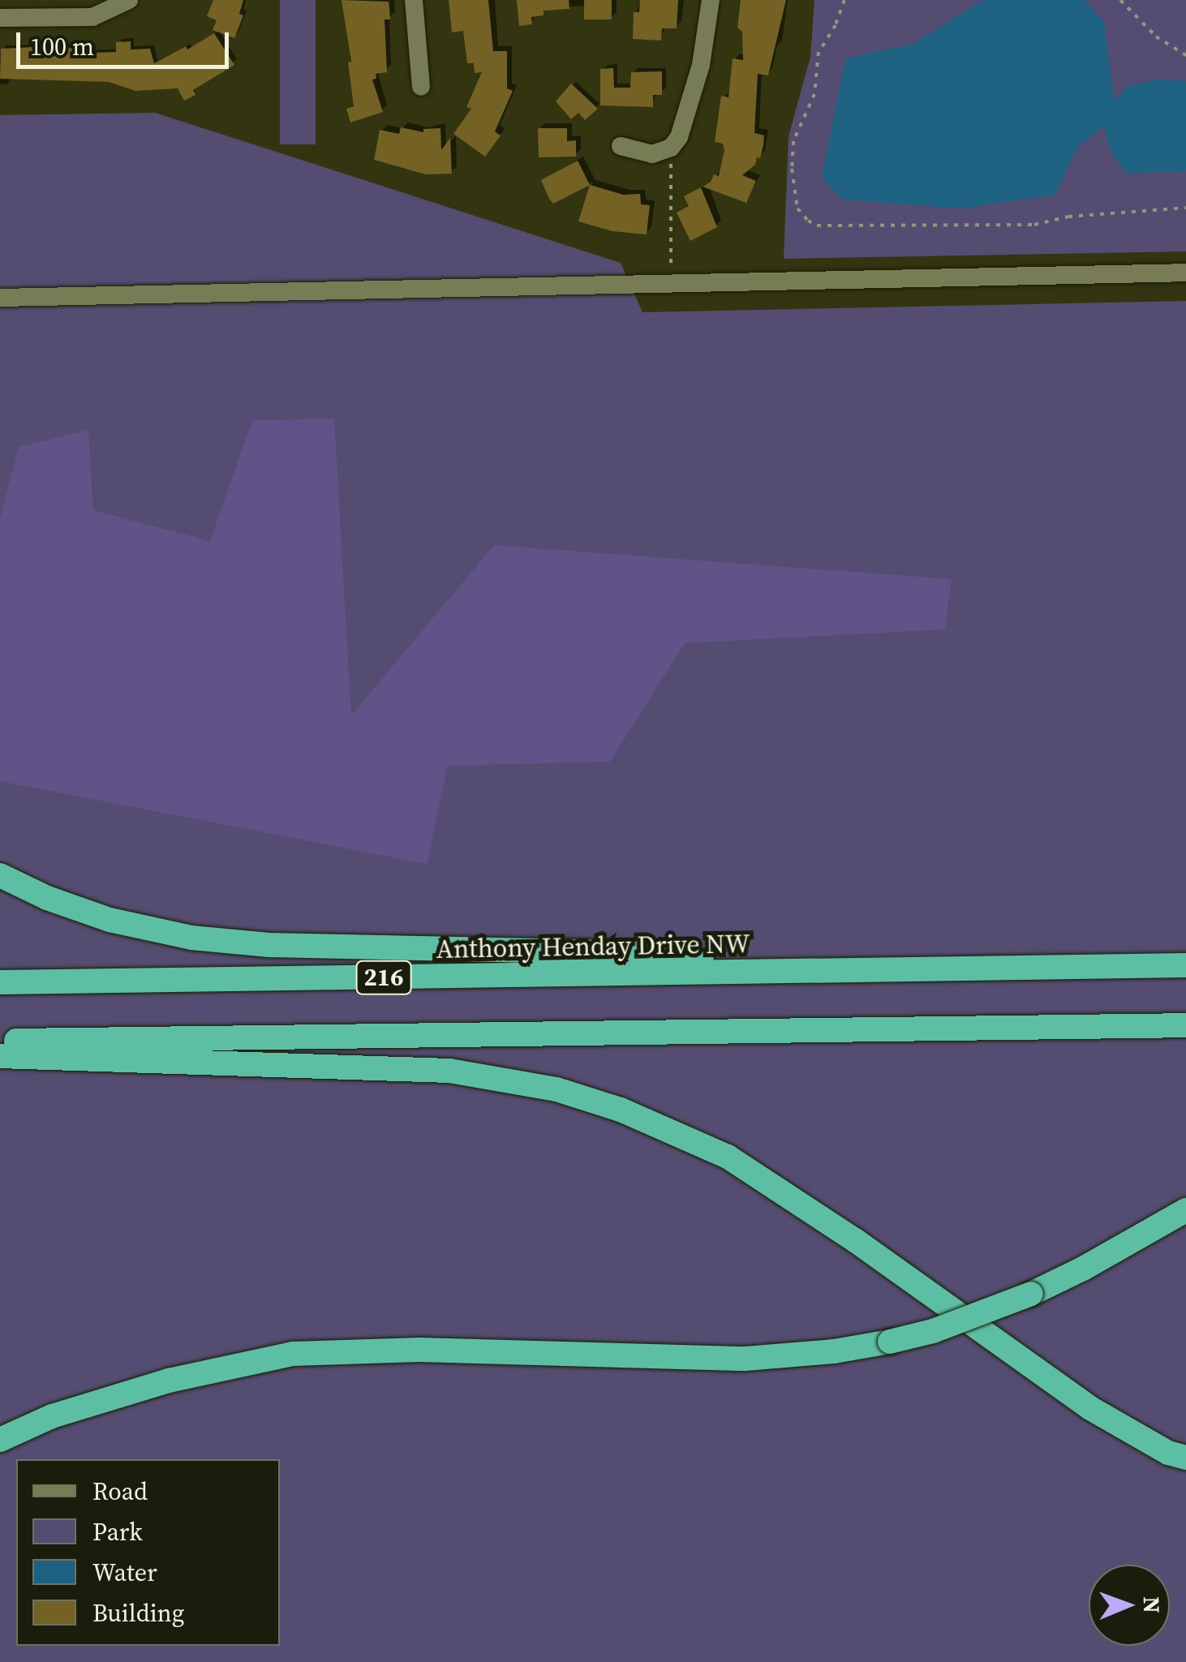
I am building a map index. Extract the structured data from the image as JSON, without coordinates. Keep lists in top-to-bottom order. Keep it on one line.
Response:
{"streets":{"highway":["Anthony Henday Drive NW","216"]},"legend":["Road","Park","Water","Building"],"scale_bar":"100 m","north":"right"}
